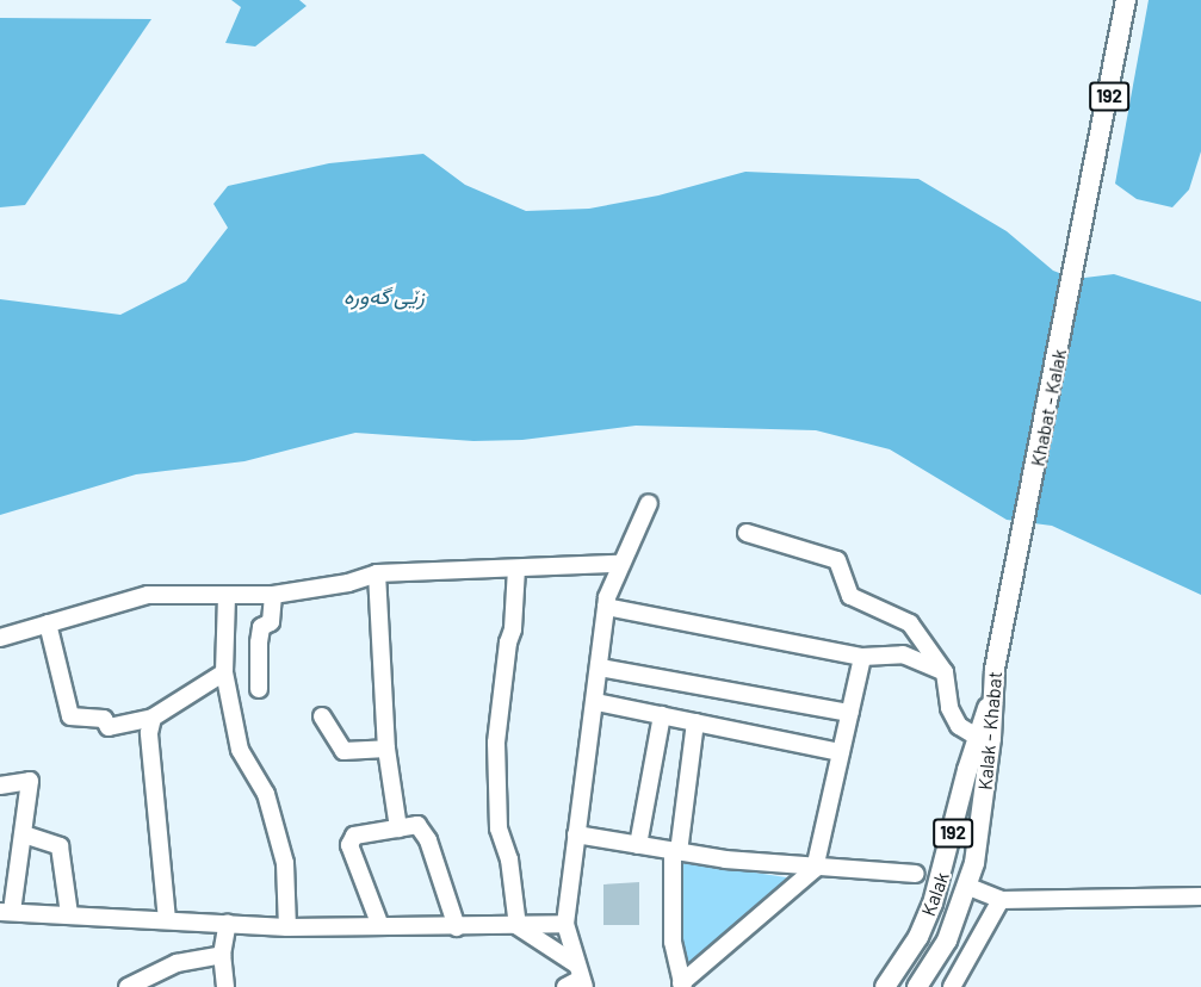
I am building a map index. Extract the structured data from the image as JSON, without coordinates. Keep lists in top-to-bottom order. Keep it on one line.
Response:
{"streets":{"main road":["192","Khabat - Kalak","Kalak - Khabat","Kalak"]},"crossings":[["Khabat - Kalak","Kalak - Khabat"],["Kalak - Khabat","Kalak"]],"water":["زێی گەورە"]}
